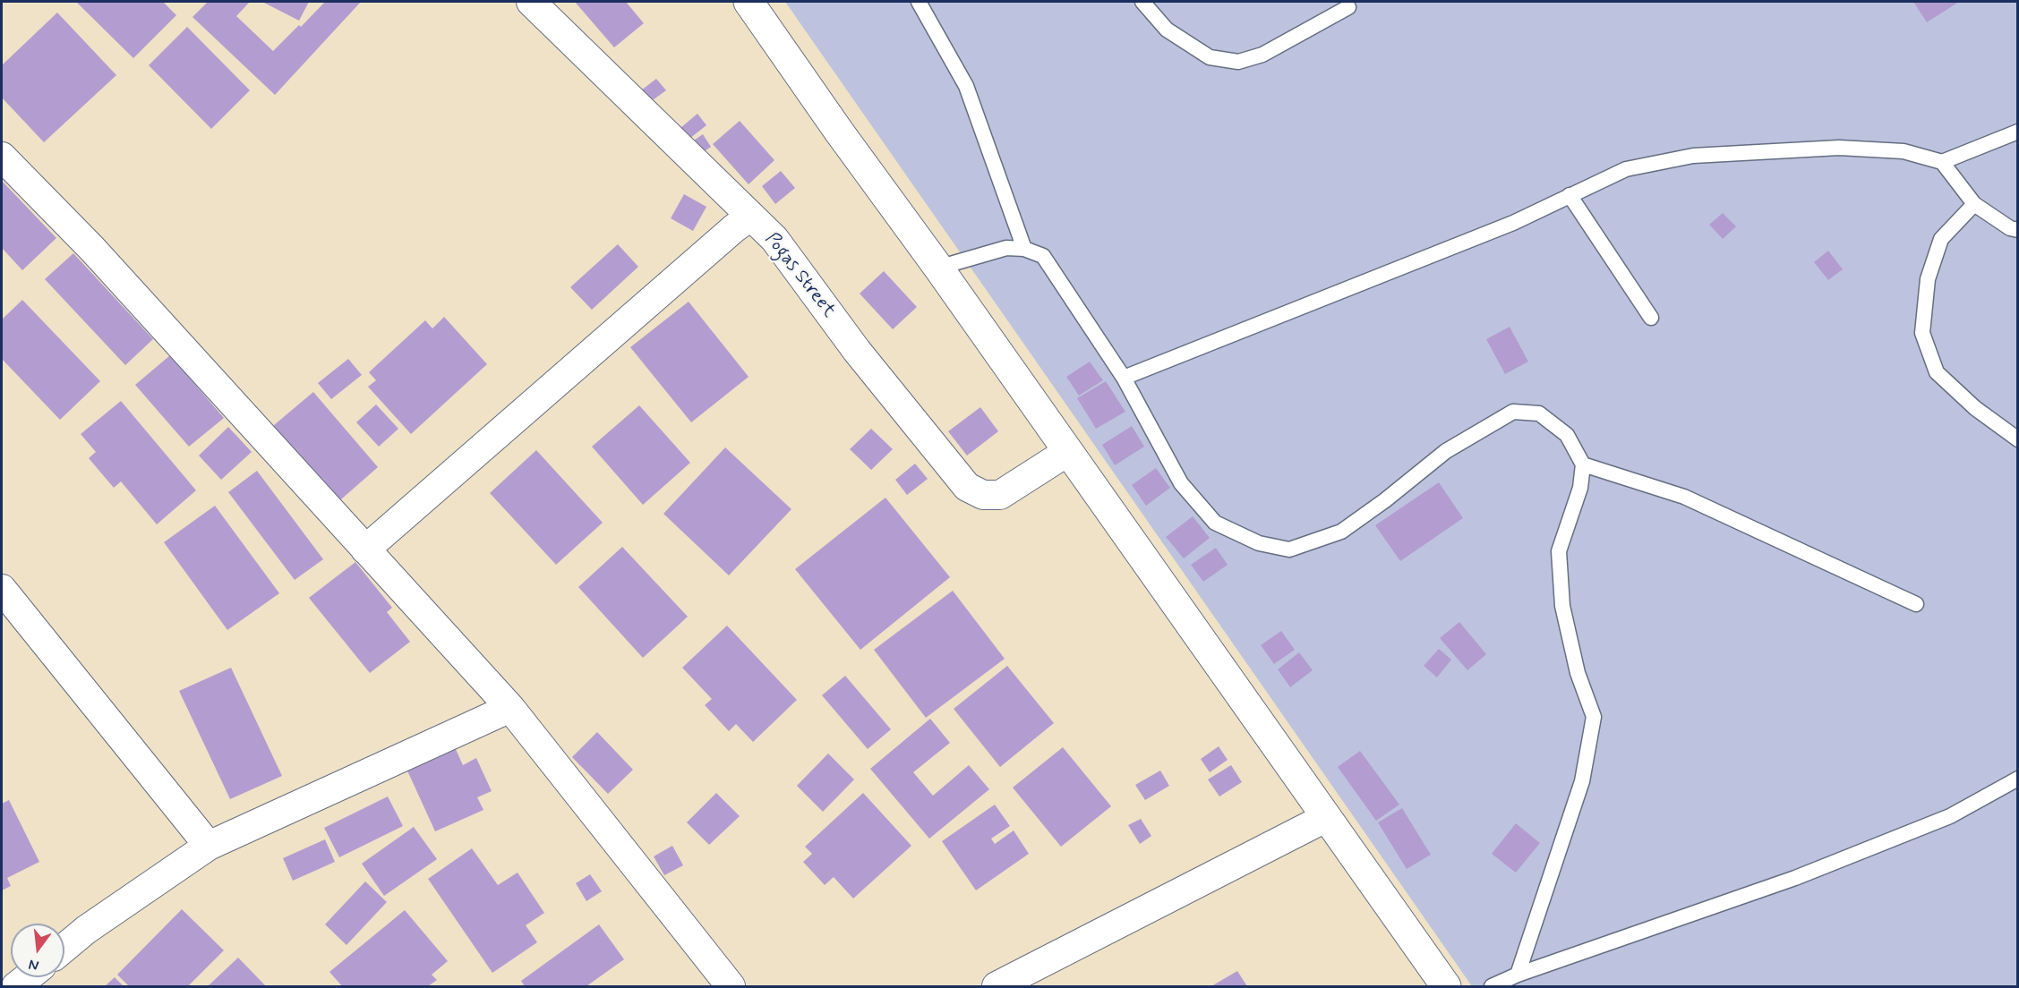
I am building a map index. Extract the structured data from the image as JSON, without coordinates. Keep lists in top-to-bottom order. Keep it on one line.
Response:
{"streets":{"street":["Pogas Street"]},"north":"bottom"}
